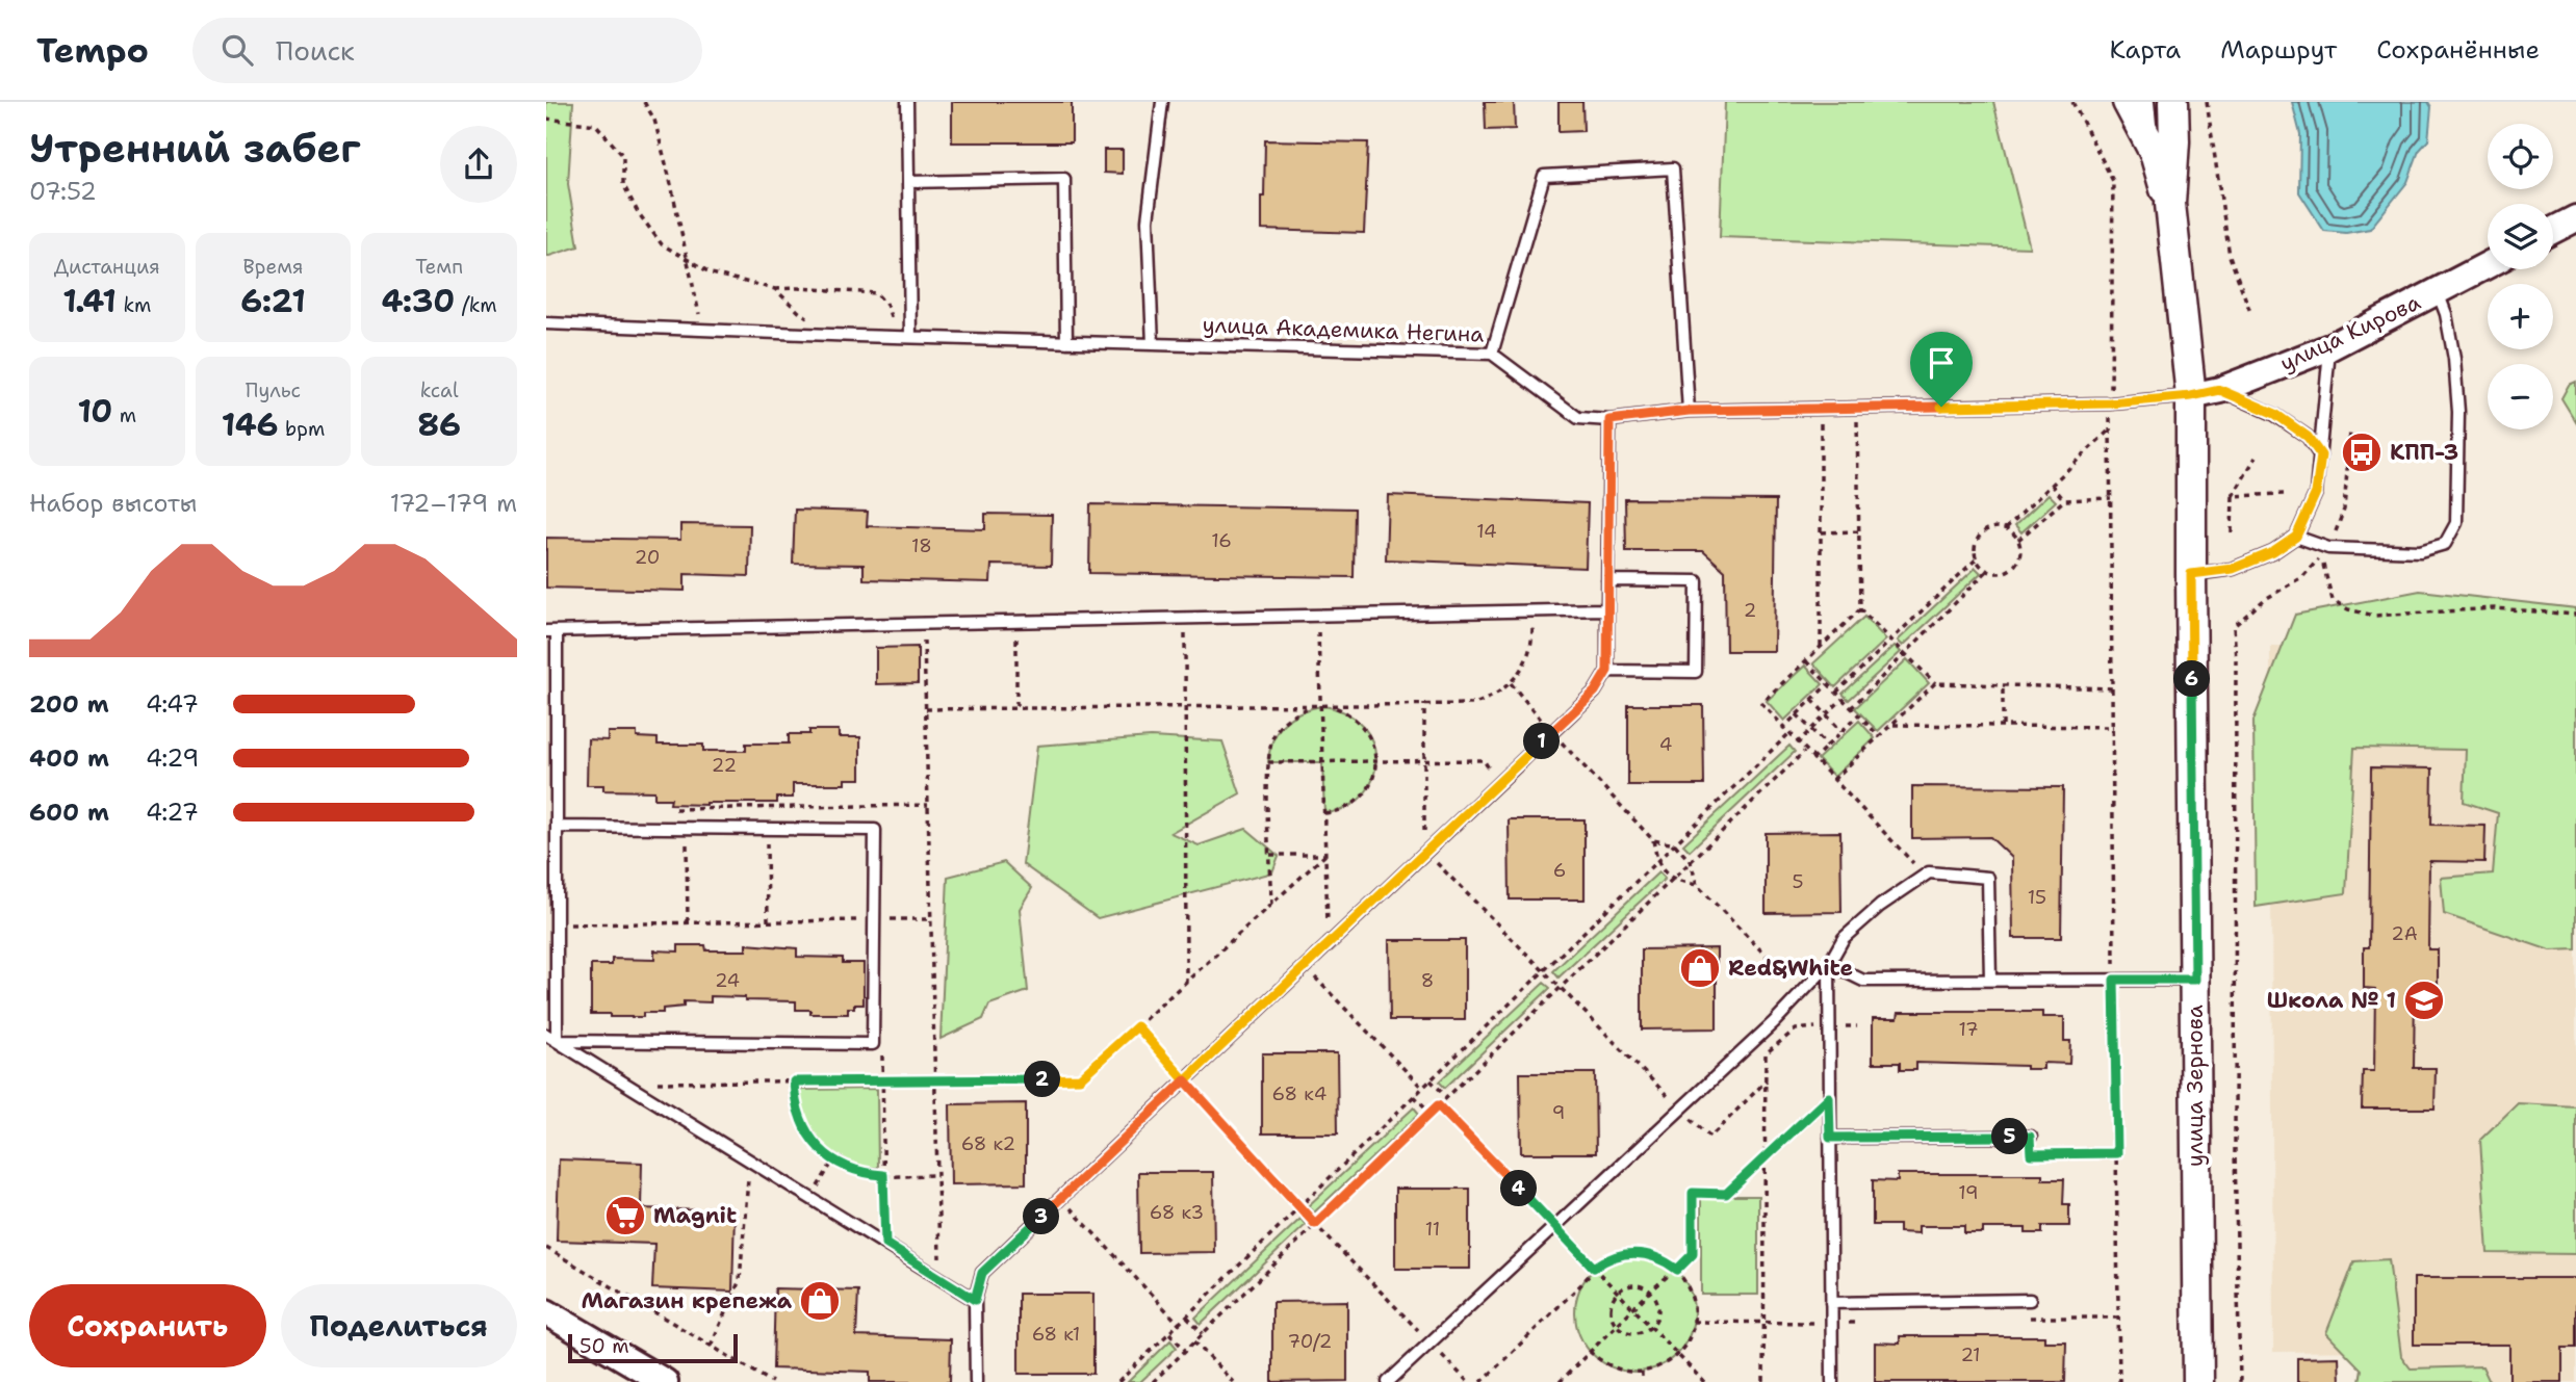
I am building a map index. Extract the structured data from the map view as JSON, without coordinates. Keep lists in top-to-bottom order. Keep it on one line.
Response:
{"streets":{"main road":["улица Зернова"],"street":["улица Кирова"],"lane":["улица Академика Негина"]},"crossings":[["улица Академика Негина","улица Кирова"],["улица Академика Негина","улица Зернова"],["улица Кирова","улица Зернова"]],"places":{"bus stop":["КПП-3"],"shop":["Red&White","Магазин крепежа"],"school or university":["Школа № 1"],"supermarket":["Magnit"]},"house_numbers":["14","16","18","20","2","4","22","6","5","15","2А","24","8","17","68 к4","9","68 к2","19","68 к3","11","68 к1","70/2","21"],"scale_bar":"50 m","page":{"header":"Tempo","search":"Поиск","nav":["Карта","Маршрут","Сохранённые"],"heading":["Утренний забег","07:52"],"map_buttons":["+","−"],"stats":[["Дистанция","1.41 km"],["Время","6:21"],["Темп","4:30 /km"],["10 m"],["Пульс","146 bpm"],["kcal","86"]],"chart":["Набор высоты","172–179 m"],"pins":["6","1","2","5","4","3"],"list":[{"name":"200 m","note":"4:47"},{"name":"400 m","note":"4:29"},{"name":"600 m","note":"4:27"}],"buttons":["Сохранить","Поделиться"],"scale":"50 m"}}
